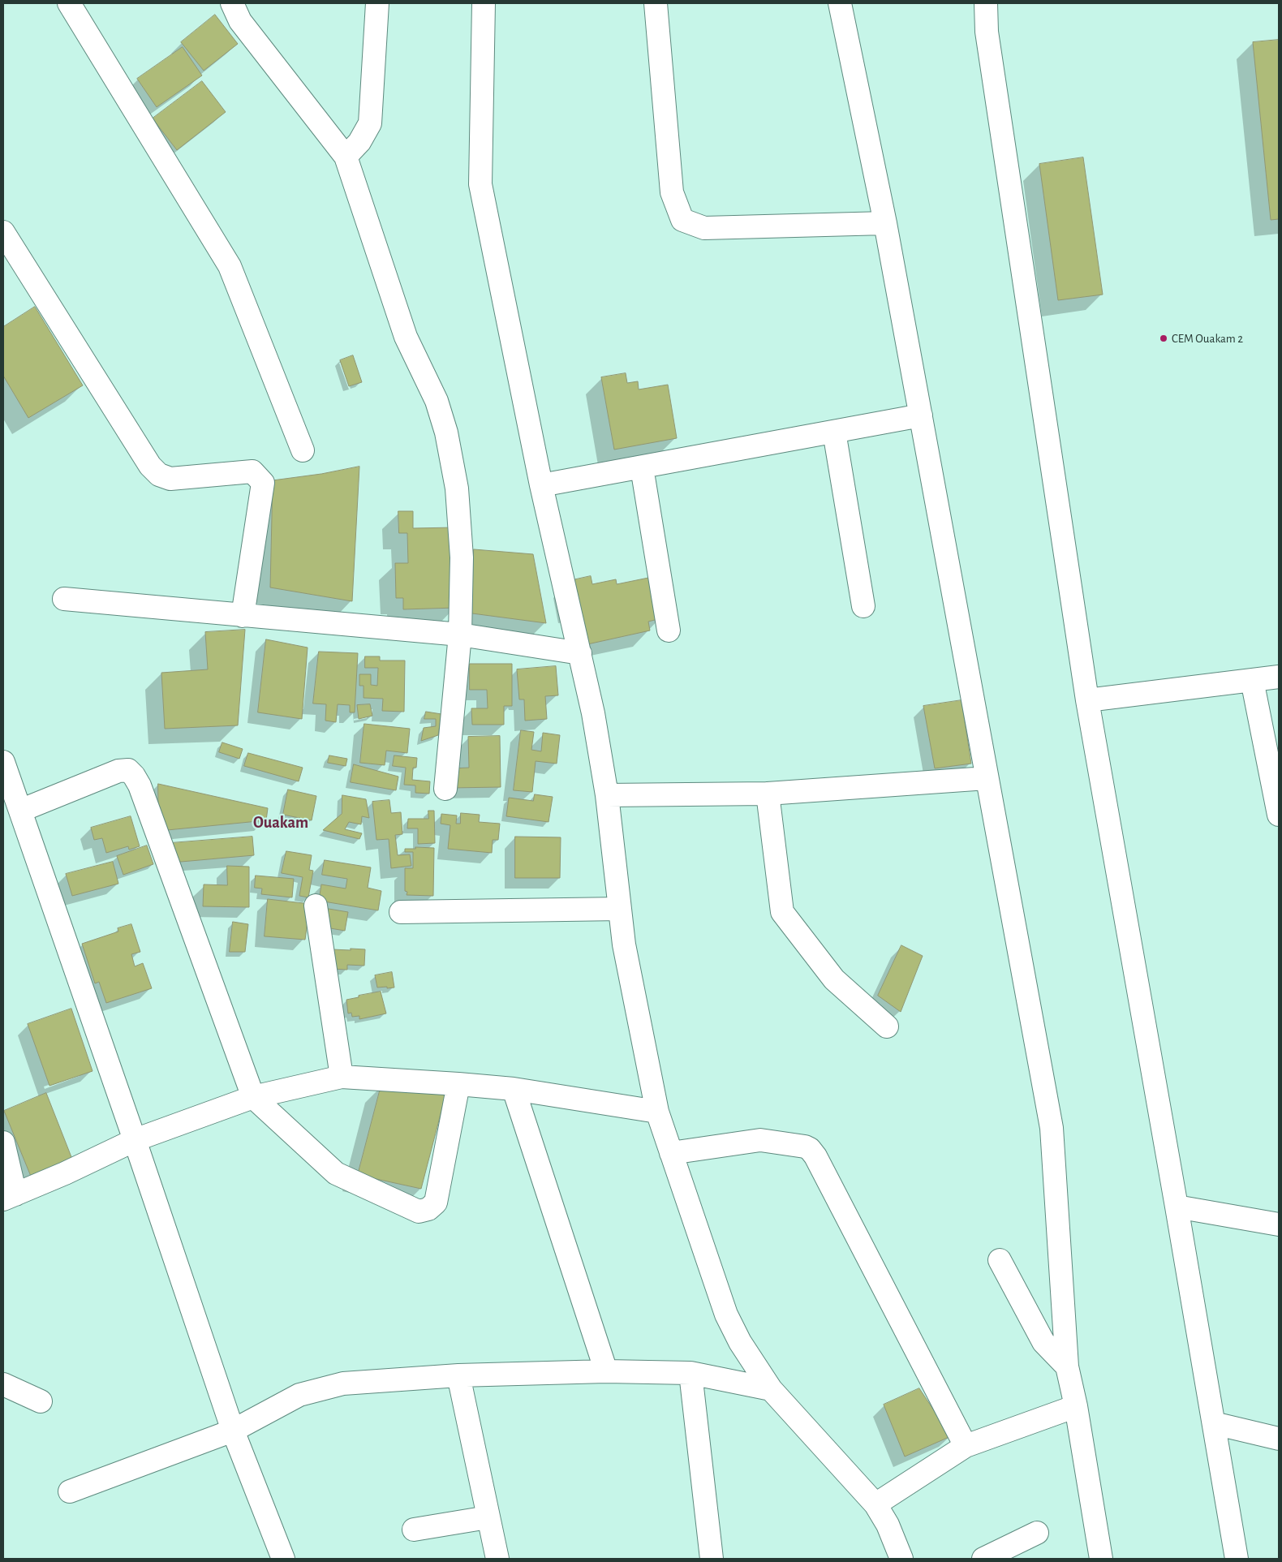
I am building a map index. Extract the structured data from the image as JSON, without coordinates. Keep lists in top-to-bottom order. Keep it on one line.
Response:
{"districts":["Ouakam"],"places":["CEM Ouakam 2"]}
